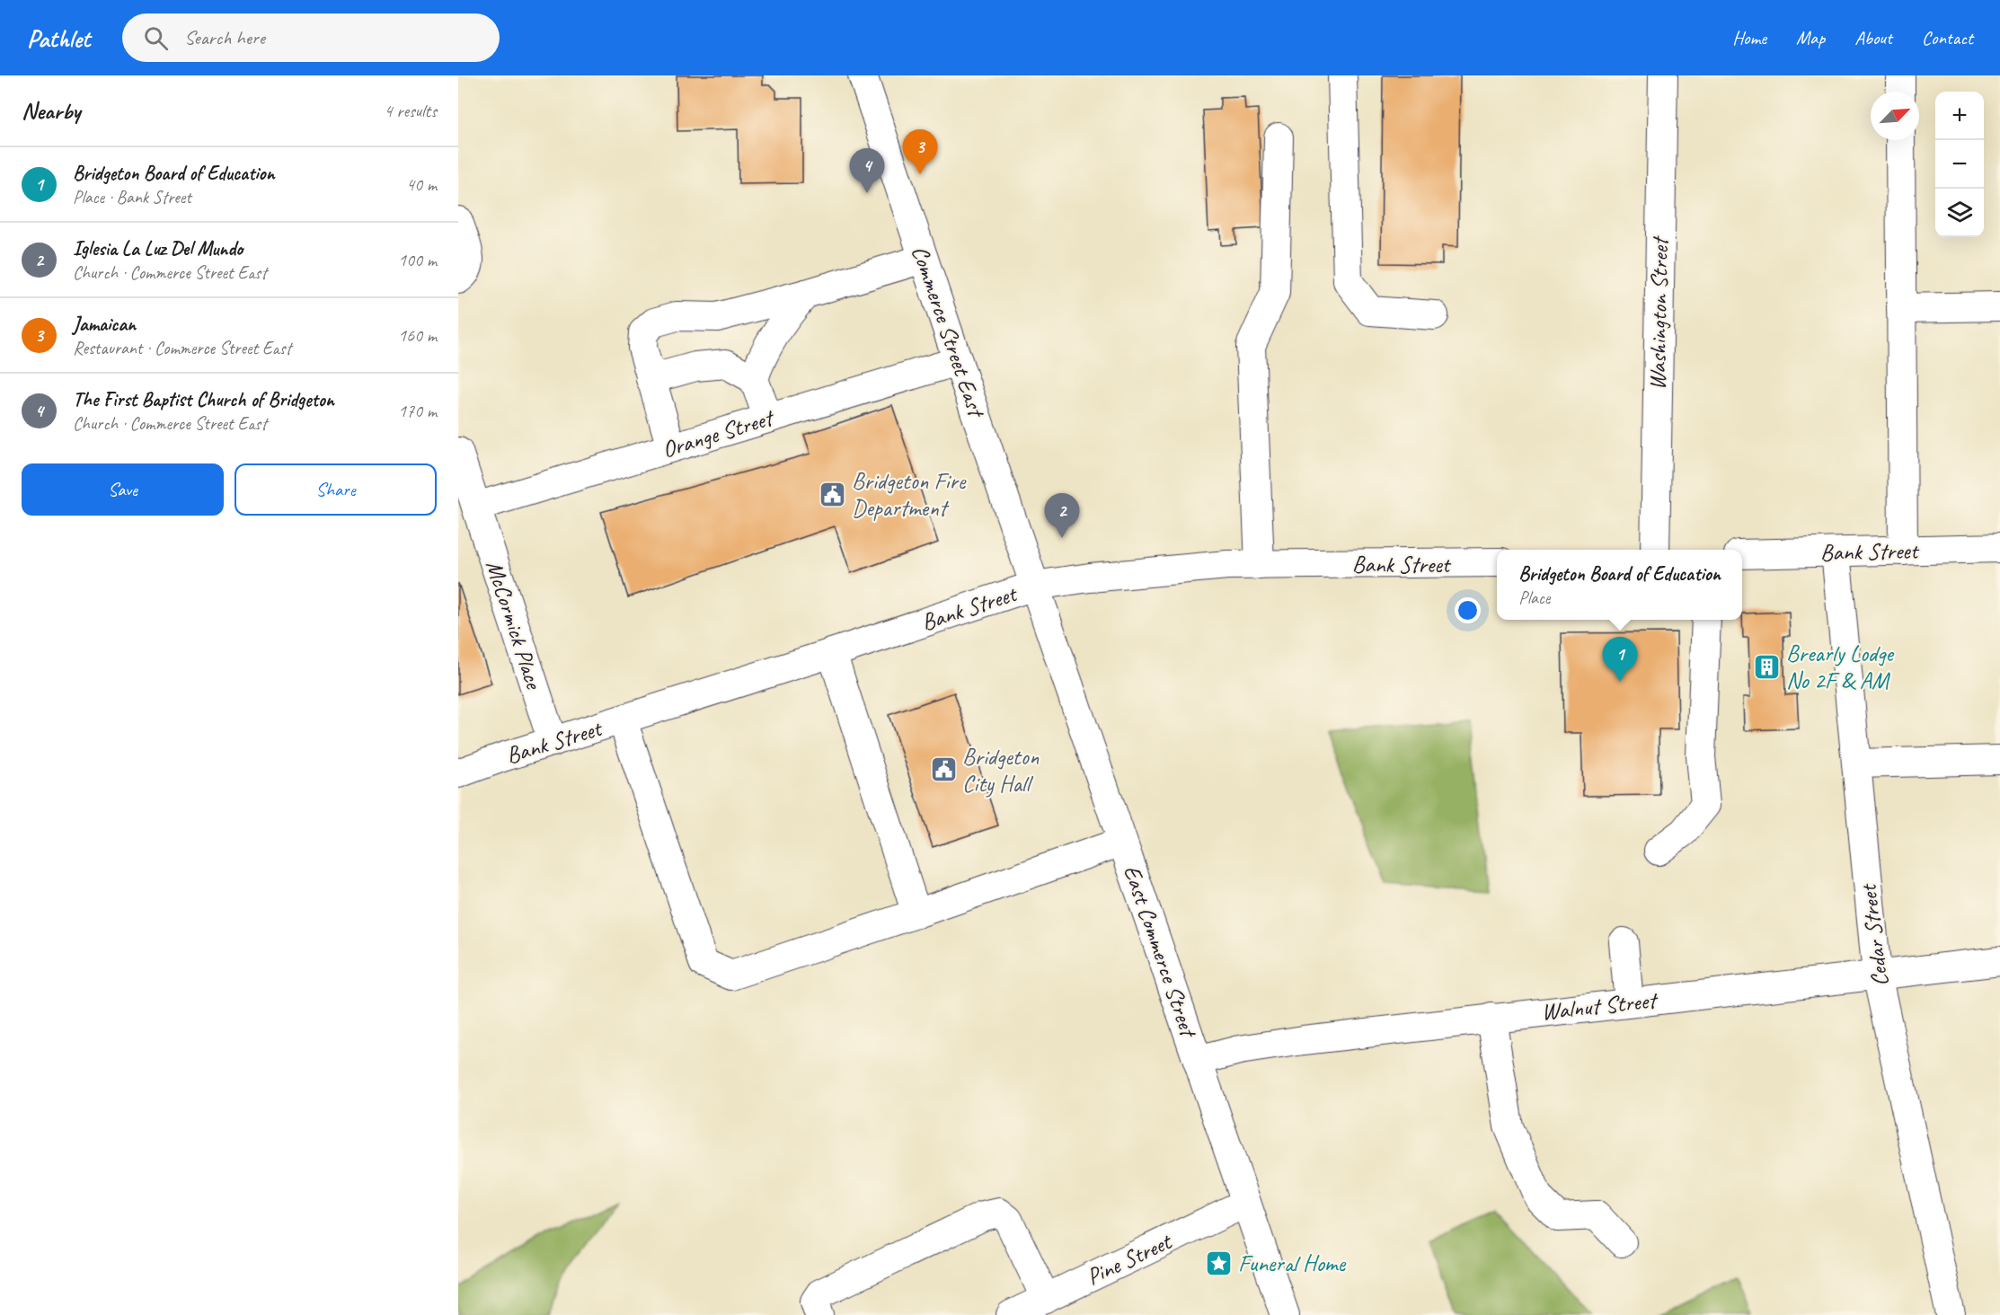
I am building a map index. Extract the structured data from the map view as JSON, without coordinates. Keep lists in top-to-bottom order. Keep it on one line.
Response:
{"streets":{"street":["Washington Street","Commerce Street East","Orange Street","Bank Street","McCormick Place","Cedar Street","East Commerce Street","Walnut Street","Pine Street"]},"crossings":[["Commerce Street East","Orange Street"],["Commerce Street East","Bank Street"],["Commerce Street East","East Commerce Street"],["Orange Street","McCormick Place"],["Bank Street","McCormick Place"],["Bank Street","Cedar Street"],["Bank Street","East Commerce Street"],["Cedar Street","Walnut Street"],["East Commerce Street","Walnut Street"],["East Commerce Street","Pine Street"]],"places":{"public building":["Bridgeton Fire Department","Bridgeton City Hall"],"building":["Brearly Lodge No 2F & AM"],"place":["Funeral Home"]},"north":"top right","page":{"header":"Pathlet","search":"Search here","nav":["Home","Map","About","Contact"],"heading":["Nearby","4 results"],"map_buttons":["+","−"],"pins":["3","4","2","1"],"list":[{"mark":"1","name":"Bridgeton Board of Education","note":"Place · Bank Street","value":"40 m"},{"mark":"2","name":"Iglesia La Luz Del Mundo","note":"Church · Commerce Street East","value":"100 m"},{"mark":"3","name":"Jamaican","note":"Restaurant · Commerce Street East","value":"160 m"},{"mark":"4","name":"The First Baptist Church of Bridgeton","note":"Church · Commerce Street East","value":"170 m"}],"buttons":["Save","Share"],"popup":["Bridgeton Board of Education","Place"]}}
